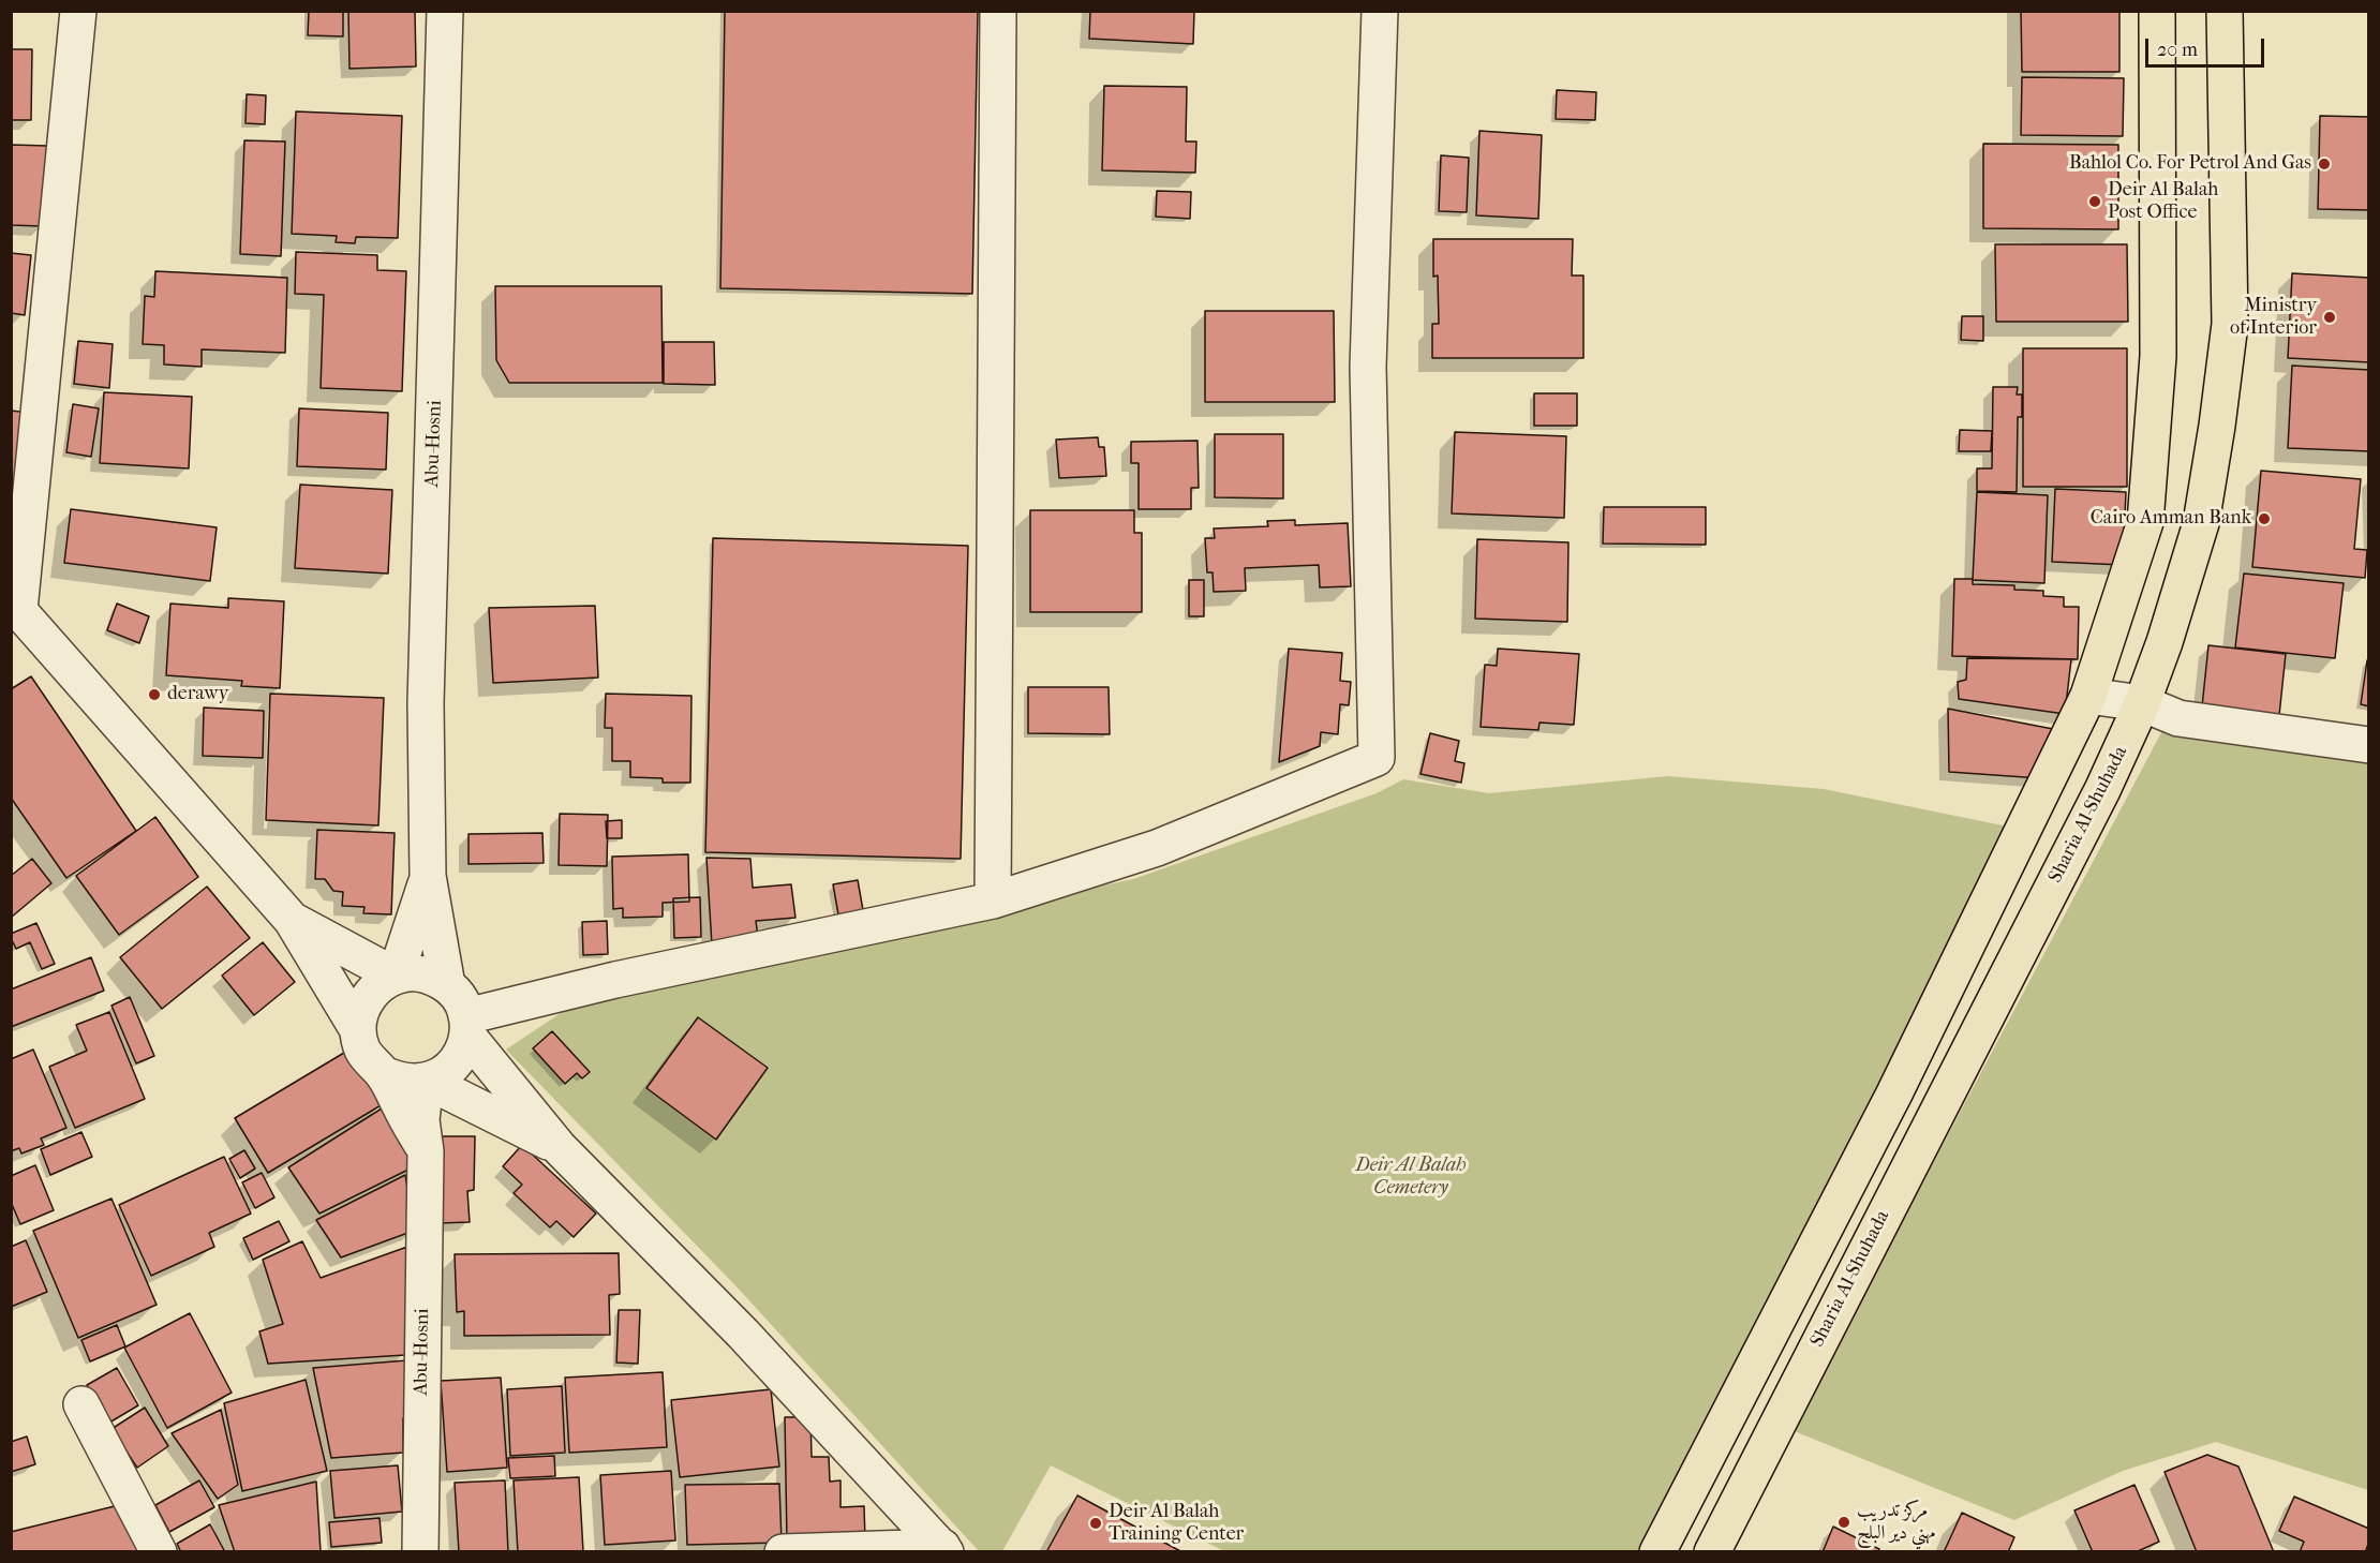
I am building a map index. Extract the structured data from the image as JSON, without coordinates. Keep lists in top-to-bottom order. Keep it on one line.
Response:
{"streets":{"main road":["Sharia Al-Shuhada"],"street":["Abu-Hosni"]},"parks":["Deir Al Balah Cemetery"],"places":["Bahlol Co. For Petrol And Gas","Deir Al Balah Post Office","Ministry of Interior","Cairo Amman Bank","derawy","مركز تدريب مهني دير البلح","Deir Al Balah Training Center"],"scale_bar":"20 m"}
